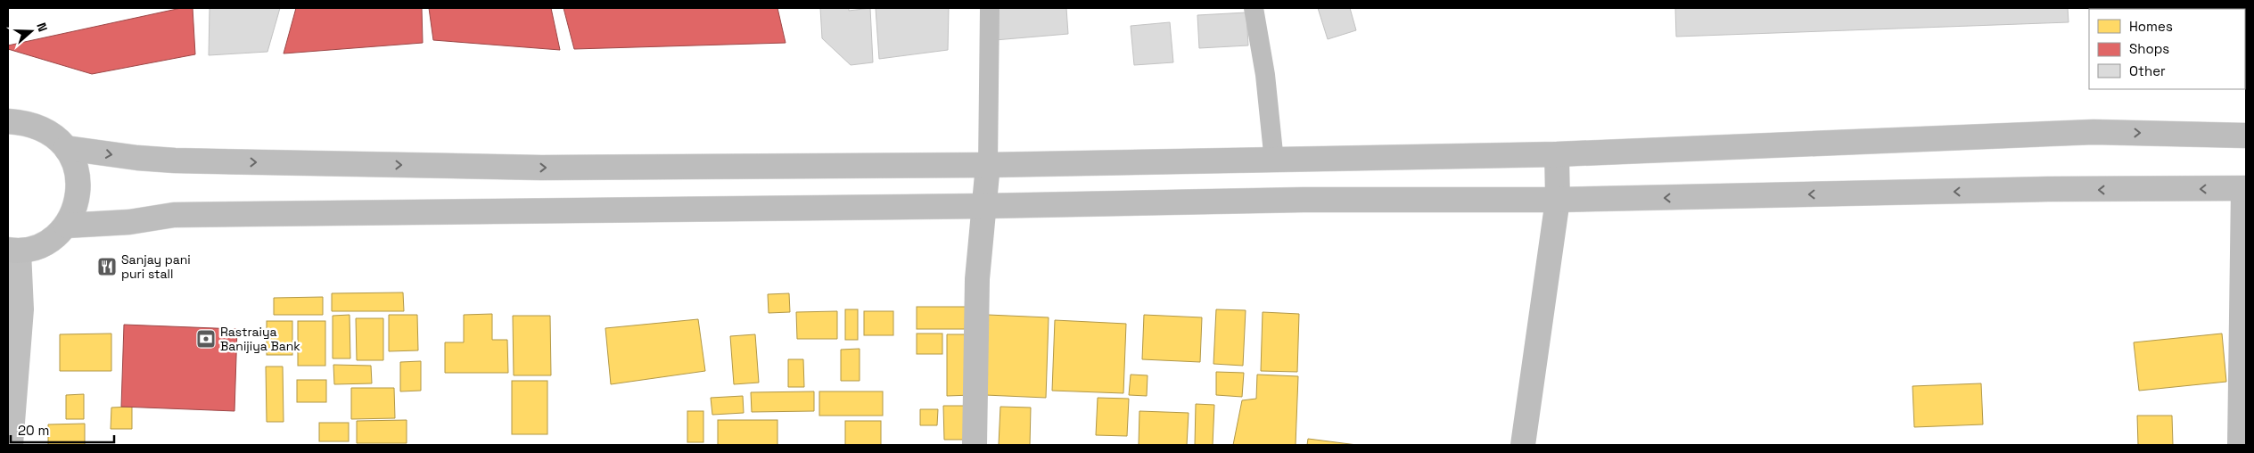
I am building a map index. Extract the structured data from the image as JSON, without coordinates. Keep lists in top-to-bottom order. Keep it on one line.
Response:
{"places":{"restaurant":["Sanjay pani puri stall"],"bank":["Rastraiya Banijiya Bank"]},"legend":["Homes","Shops","Other"],"scale_bar":"20 m","north":"right"}
